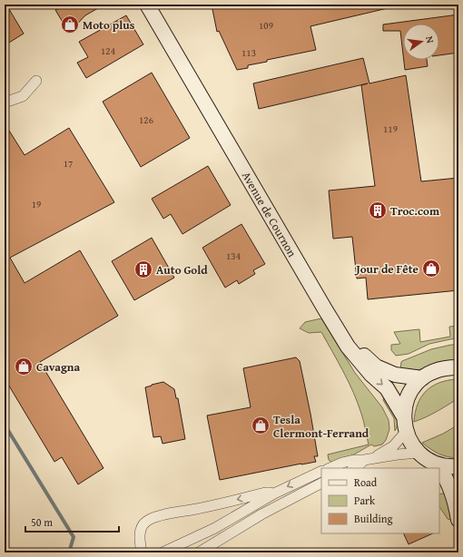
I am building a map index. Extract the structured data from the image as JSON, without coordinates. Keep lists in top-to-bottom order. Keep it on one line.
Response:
{"streets":{"main road":["Avenue de Cournon"]},"places":{"shop":["Moto plus","Jour de Fête","Cavagna","Tesla Clermont-Ferrand"],"building":["Troc.com","Auto Gold"]},"house_numbers":["109","124","113","126","119","17","19","134"],"legend":["Road","Park","Building"],"scale_bar":"50 m","north":"right"}
